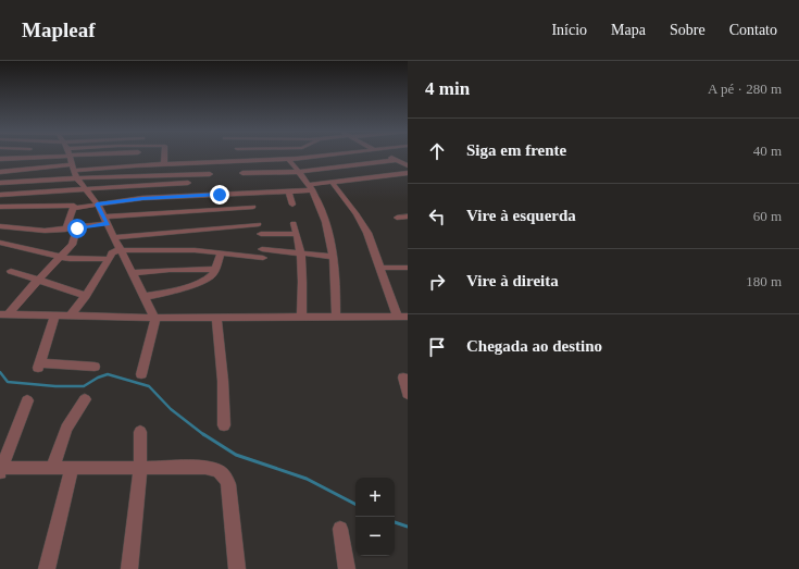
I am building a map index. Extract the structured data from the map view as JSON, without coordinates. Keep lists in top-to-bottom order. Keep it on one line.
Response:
{"page":{"header":"Mapleaf","nav":["Início","Mapa","Sobre","Contato"],"heading":["4 min","A pé · 280 m"],"list":[["Siga em frente","40 m"],["Vire à esquerda","60 m"],["Vire à direita","180 m"],"Chegada ao destino"],"map_buttons":["+","−"]}}
